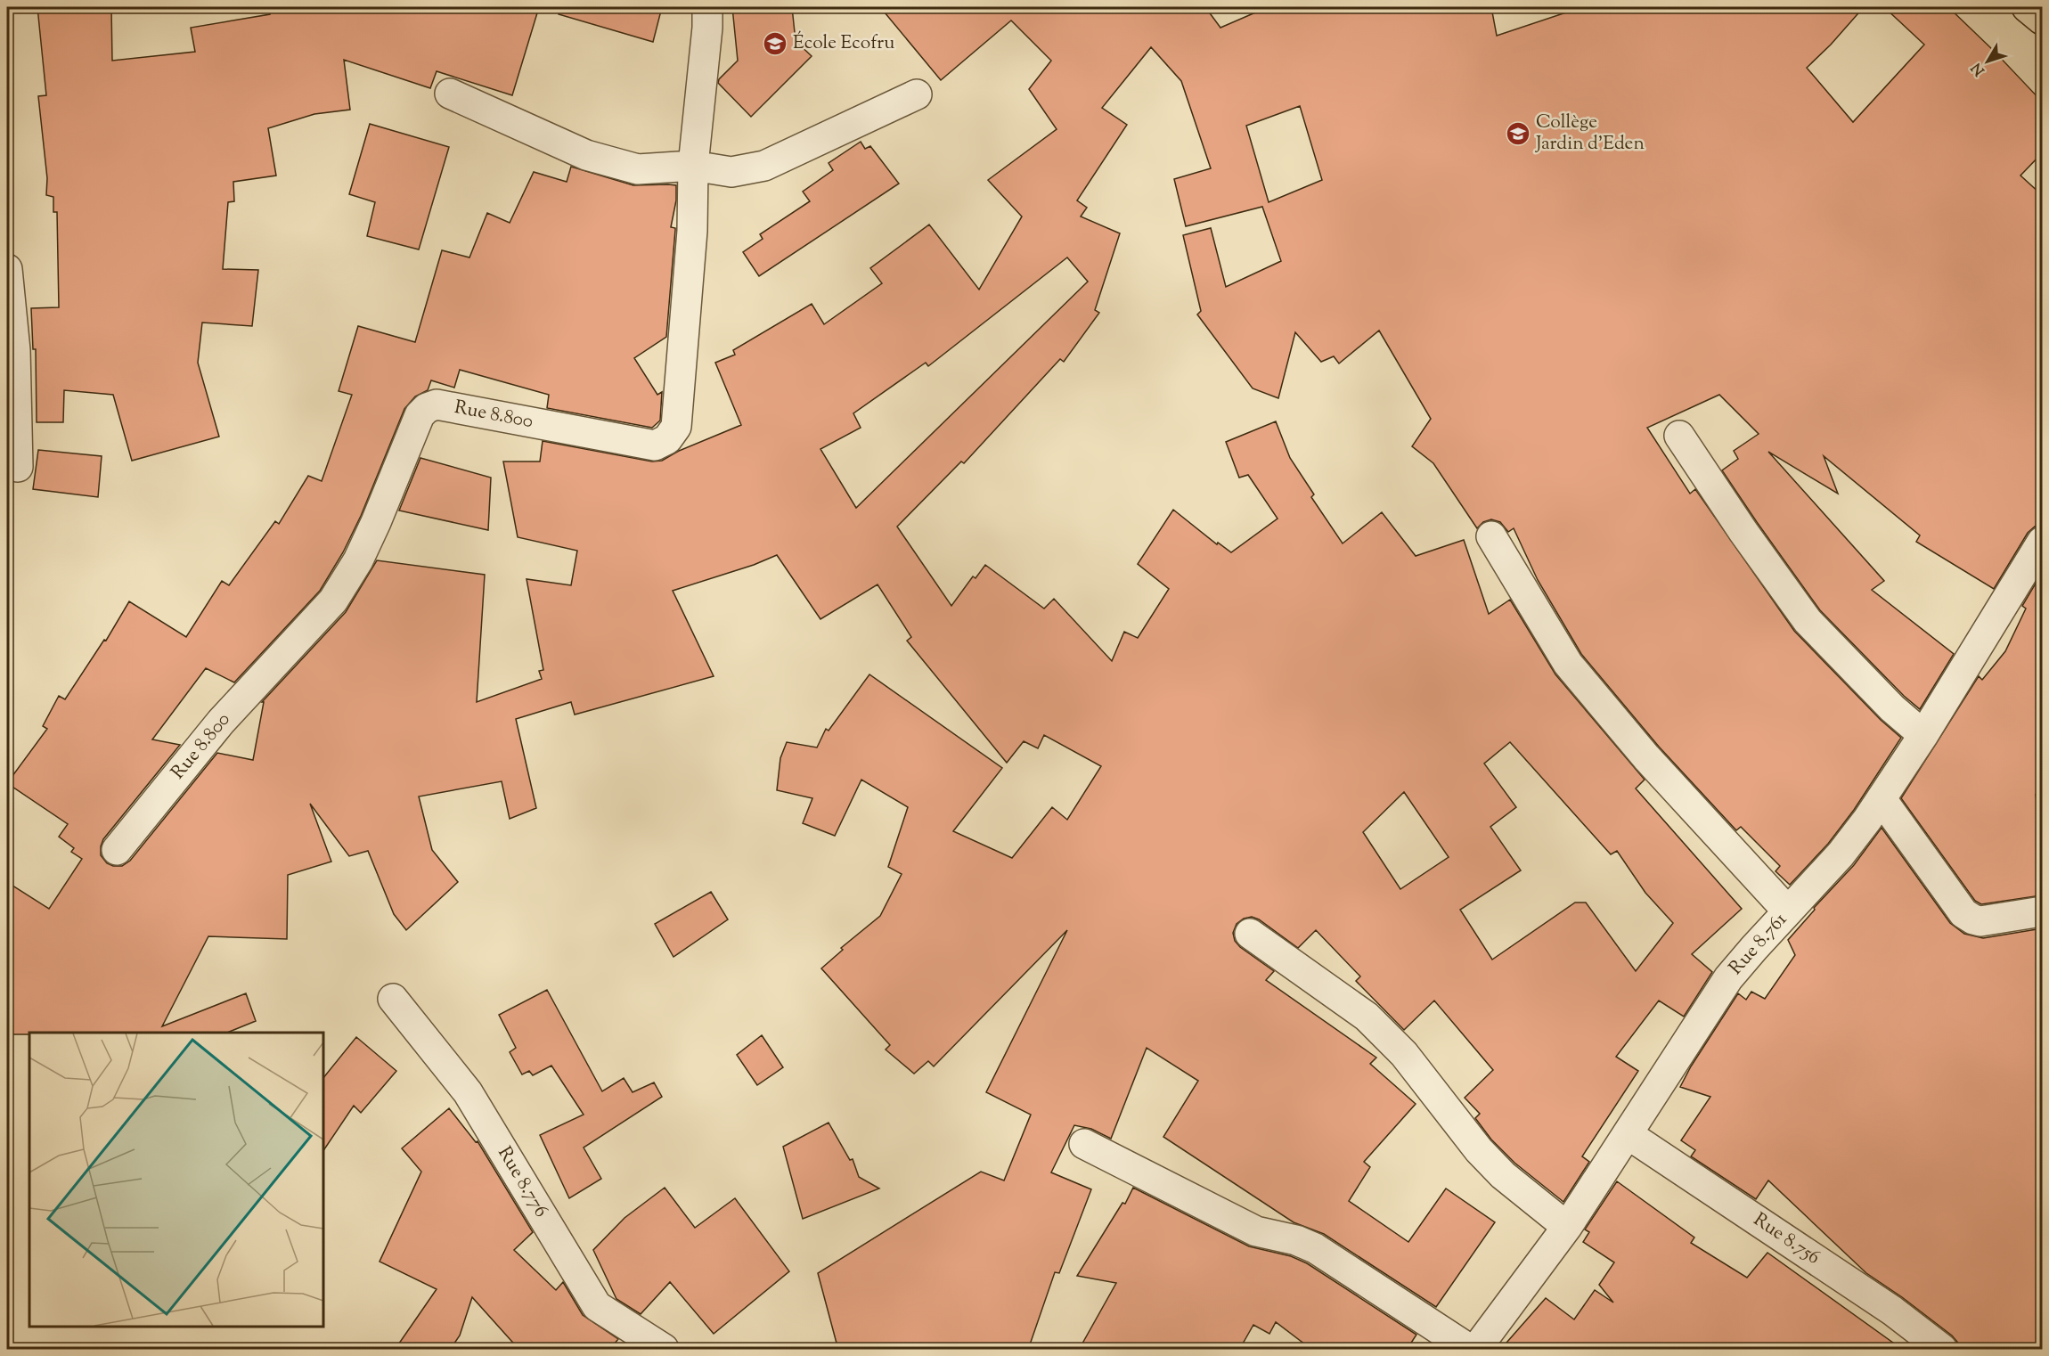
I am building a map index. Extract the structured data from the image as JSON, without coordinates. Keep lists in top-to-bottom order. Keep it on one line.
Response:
{"streets":{"street":["Rue 8.800","Rue 8.761","Rue 8.776","Rue 8.756"]},"crossings":[["Rue 8.761","Rue 8.756"]],"places":{"school or university":["École Ecofru","Collège Jardin d'Eden"]},"north":"bottom left"}
